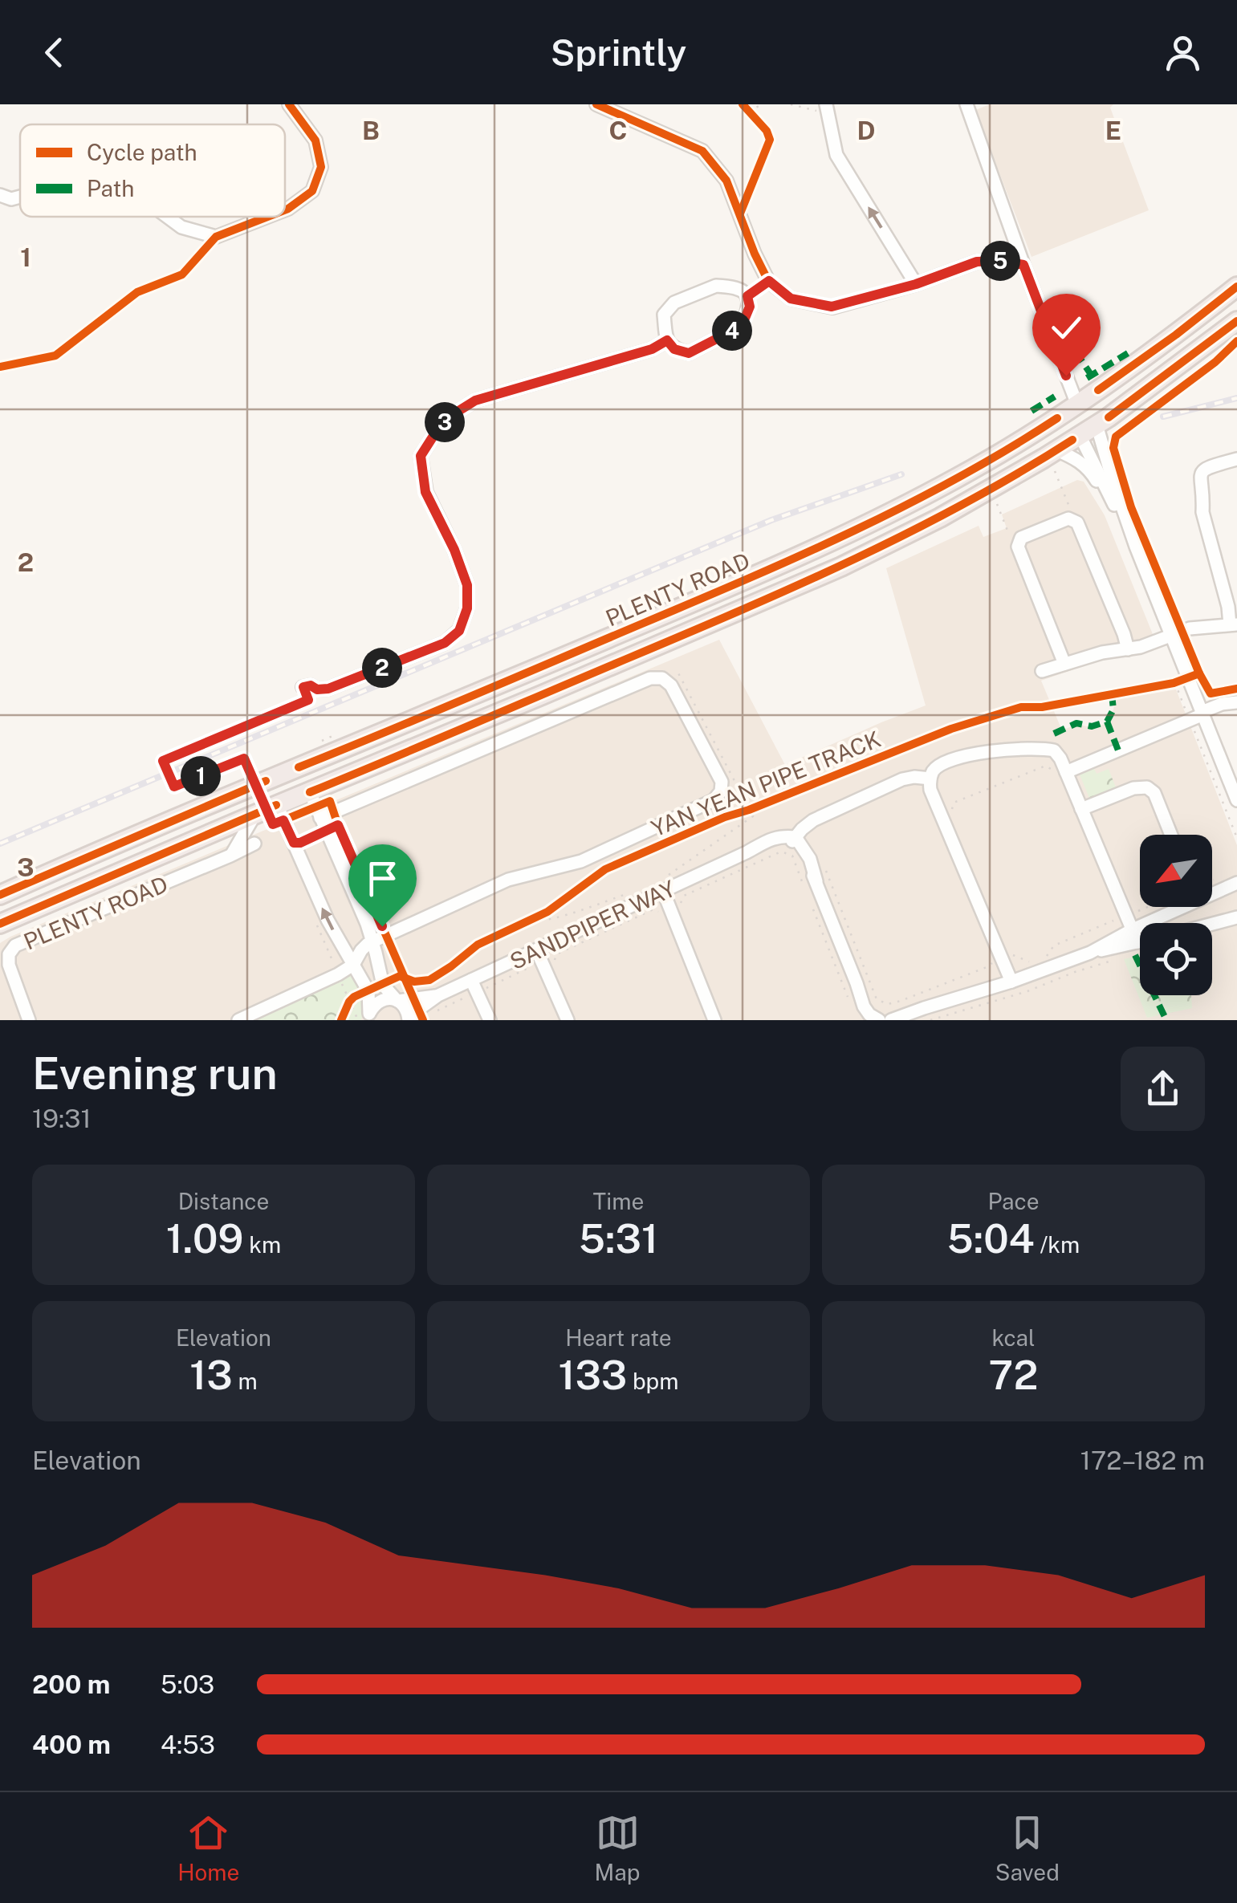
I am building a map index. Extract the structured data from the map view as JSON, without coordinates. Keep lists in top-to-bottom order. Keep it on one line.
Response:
{"streets":{"highway":["PLENTY ROAD"],"street":["SANDPIPER WAY"],"cycle path":["YAN YEAN PIPE TRACK"]},"legend":["Cycle path","Path"],"north":"bottom left","page":{"header":"Sprintly","pins":["5","4","3","2","1"],"heading":["Evening run","19:31"],"stats":[["Distance","1.09 km"],["Time","5:31"],["Pace","5:04 /km"],["Elevation","13 m"],["Heart rate","133 bpm"],["kcal","72"]],"chart":["Elevation","172–182 m"],"list":[{"name":"200 m","note":"5:03"},{"name":"400 m","note":"4:53"}],"tabs":["Home","Map","Saved"]},"grid":{"columns":["B","C","D","E"],"rows":["1","2","3"]}}
